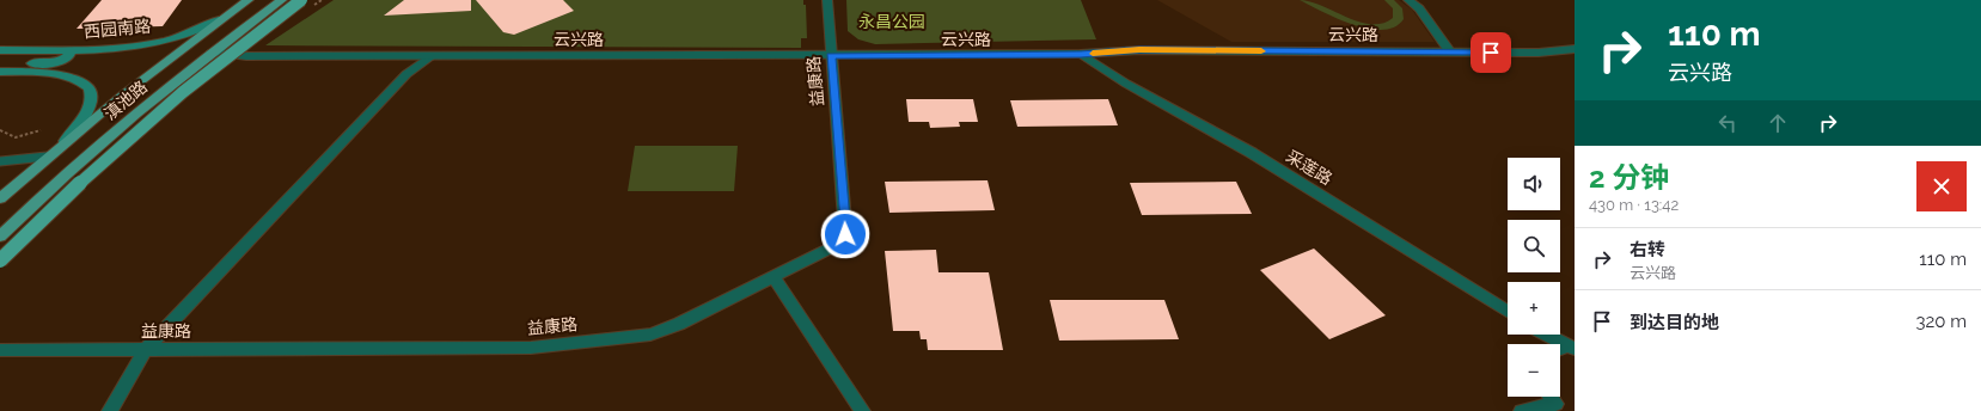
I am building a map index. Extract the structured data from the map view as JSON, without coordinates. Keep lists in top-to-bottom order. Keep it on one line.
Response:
{"streets":{"main road":["西园南路","滇池路"],"street":["云兴路","益康路","采莲路"]},"crossings":[["西园南路","滇池路"],["云兴路","益康路"],["云兴路","滇池路"],["云兴路","采莲路"]],"parks":["永昌公园"],"page":{"turn":["110 m","云兴路"],"heading":["2 分钟","430 m · 13:42"],"map_buttons":["+","−"],"list":[{"name":"右转","note":"云兴路","value":"110 m"},{"name":"到达目的地","value":"320 m"}]}}
